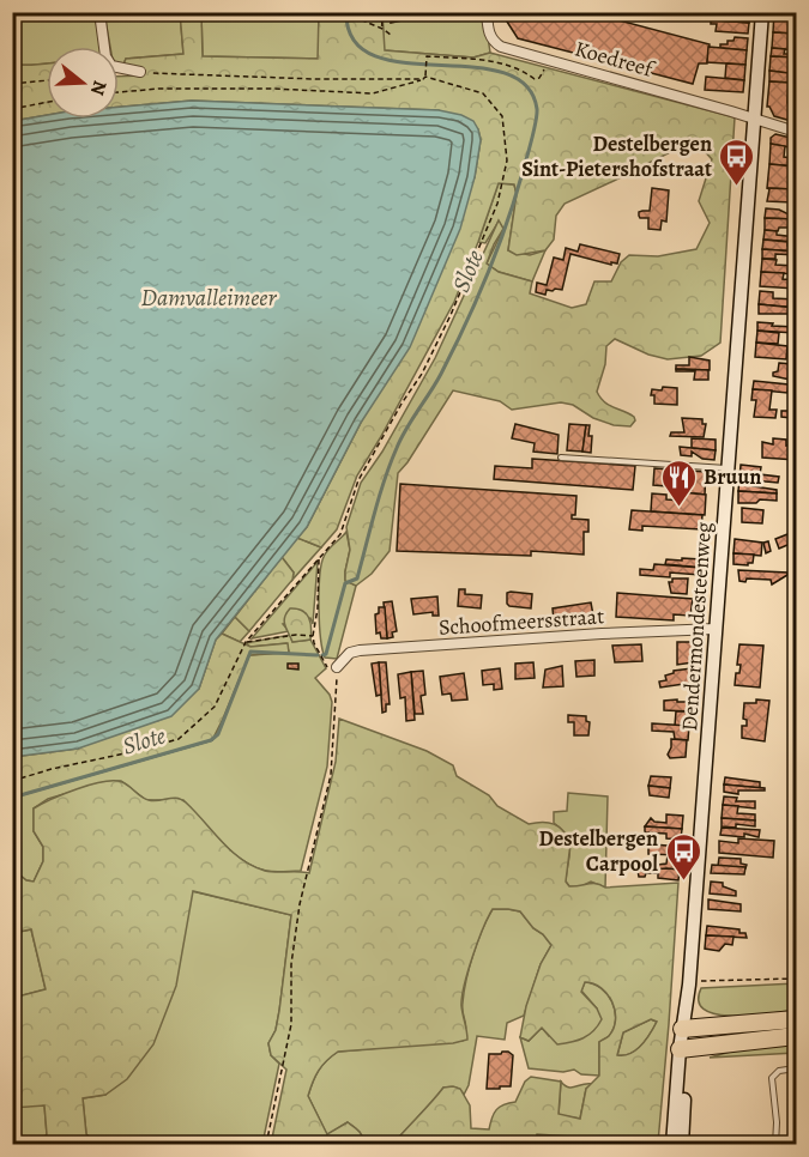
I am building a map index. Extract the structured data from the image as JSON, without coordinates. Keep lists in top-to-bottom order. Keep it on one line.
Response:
{"streets":{"main road":["Dendermondesteenweg"],"street":["Koedreef","Schoofmeersstraat"]},"crossings":[["Koedreef","Dendermondesteenweg"],["Schoofmeersstraat","Dendermondesteenweg"]],"water":["Slote","Damvalleimeer"],"places":{"bus stop":["Destelbergen Sint-Pietershofstraat","Destelbergen Carpool"],"restaurant":["Bruun"]},"north":"right"}
